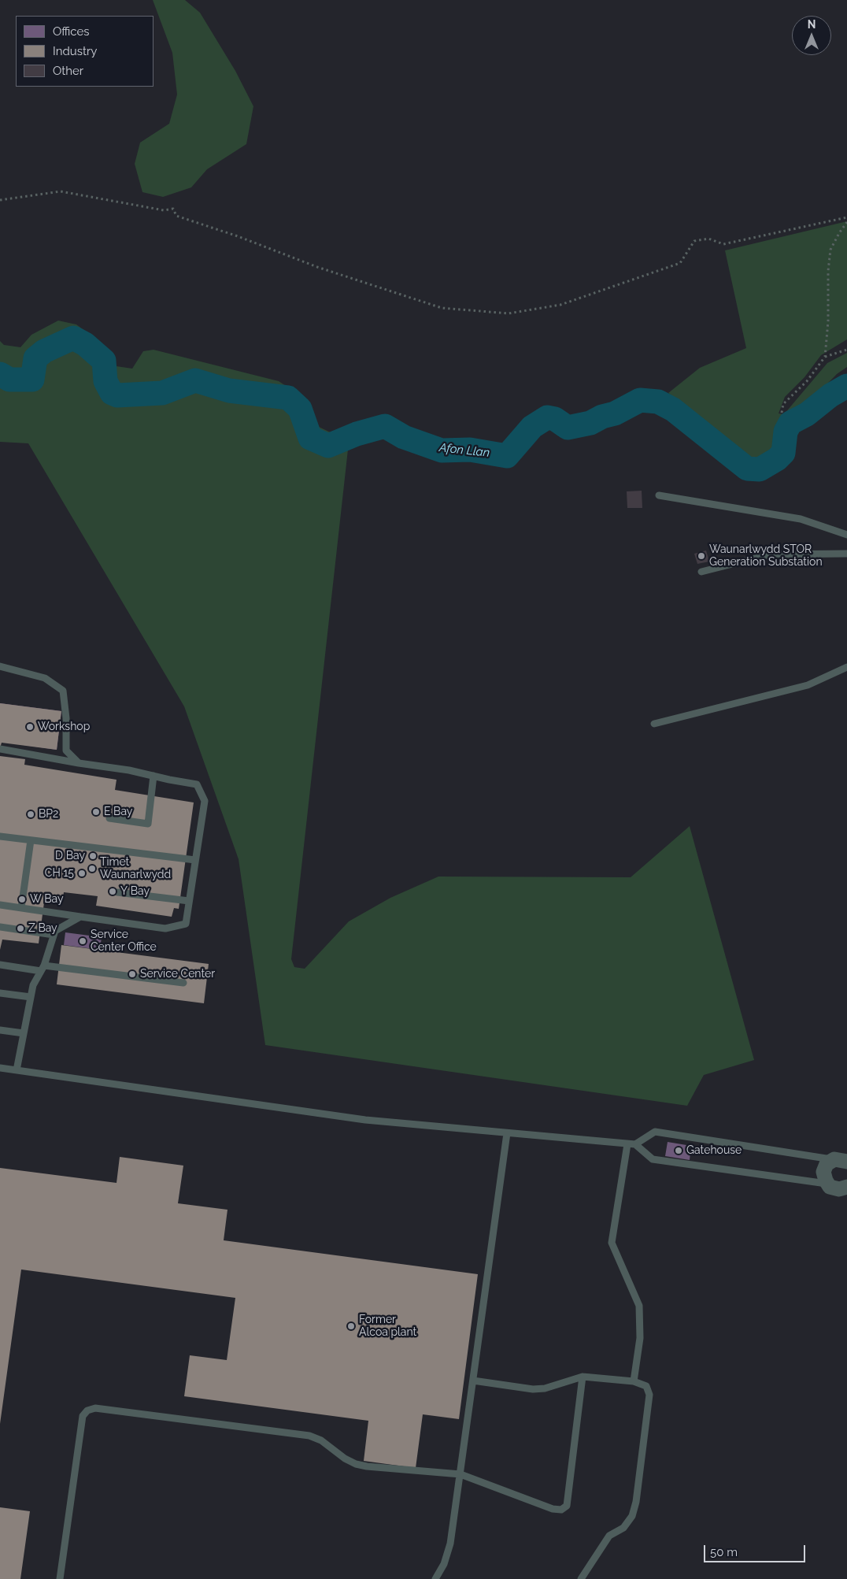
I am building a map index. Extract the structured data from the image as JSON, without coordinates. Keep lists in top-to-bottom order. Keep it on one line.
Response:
{"water":["Afon Llan"],"places":["Waunarlwydd STOR Generation Substation","Workshop","E Bay","BP2","D Bay","Timet Waunarlwydd","CH 15","Y Bay","W Bay","Z Bay","Service Center Office","Service Center","Gatehouse","Former Alcoa plant"],"legend":["Offices","Industry","Other"],"scale_bar":"50 m","north":"top"}
